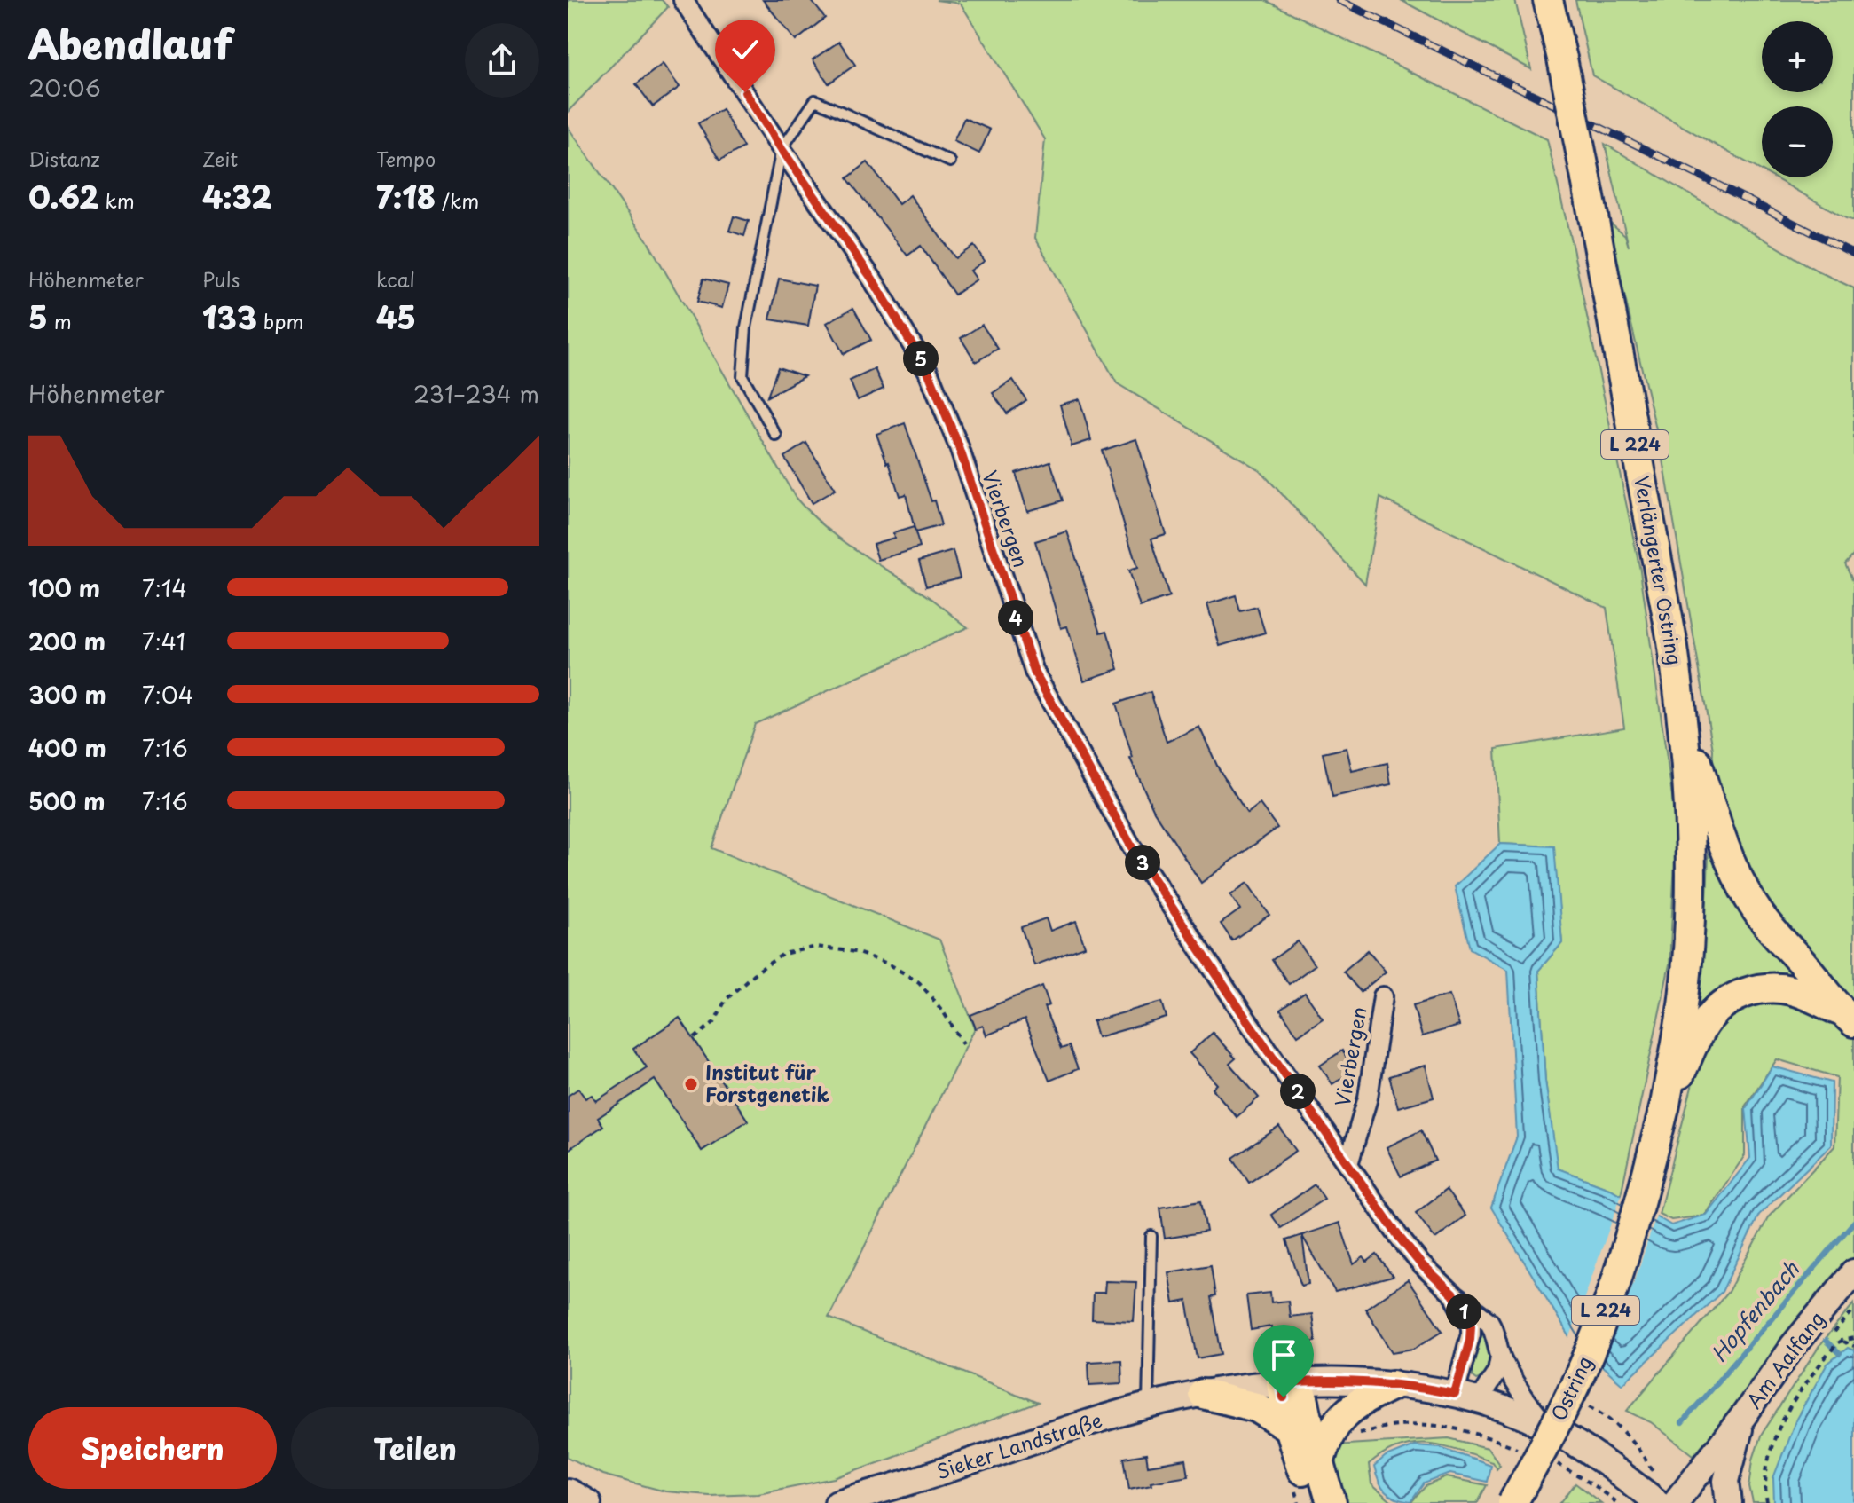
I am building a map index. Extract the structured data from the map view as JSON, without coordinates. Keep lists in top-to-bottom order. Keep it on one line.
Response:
{"streets":{"main road":["L 224","Verlängerter Ostring","Am Aalfang","Ostring","Sieker Landstraße"],"street":["Vierbergen"]},"crossings":[["Vierbergen","Sieker Landstraße"],["Verlängerter Ostring","Ostring"]],"water":["Hopfenbach"],"places":["Institut für Forstgenetik"],"page":{"heading":["Abendlauf","20:06"],"map_buttons":["+","−"],"stats":[["Distanz","0.62 km"],["Zeit","4:32"],["Tempo","7:18 /km"],["Höhenmeter","5 m"],["Puls","133 bpm"],["kcal","45"]],"pins":["5","4","3","2","1"],"chart":["Höhenmeter","231–234 m"],"list":[{"name":"100 m","note":"7:14"},{"name":"200 m","note":"7:41"},{"name":"300 m","note":"7:04"},{"name":"400 m","note":"7:16"},{"name":"500 m","note":"7:16"}],"buttons":["Speichern","Teilen"]}}
